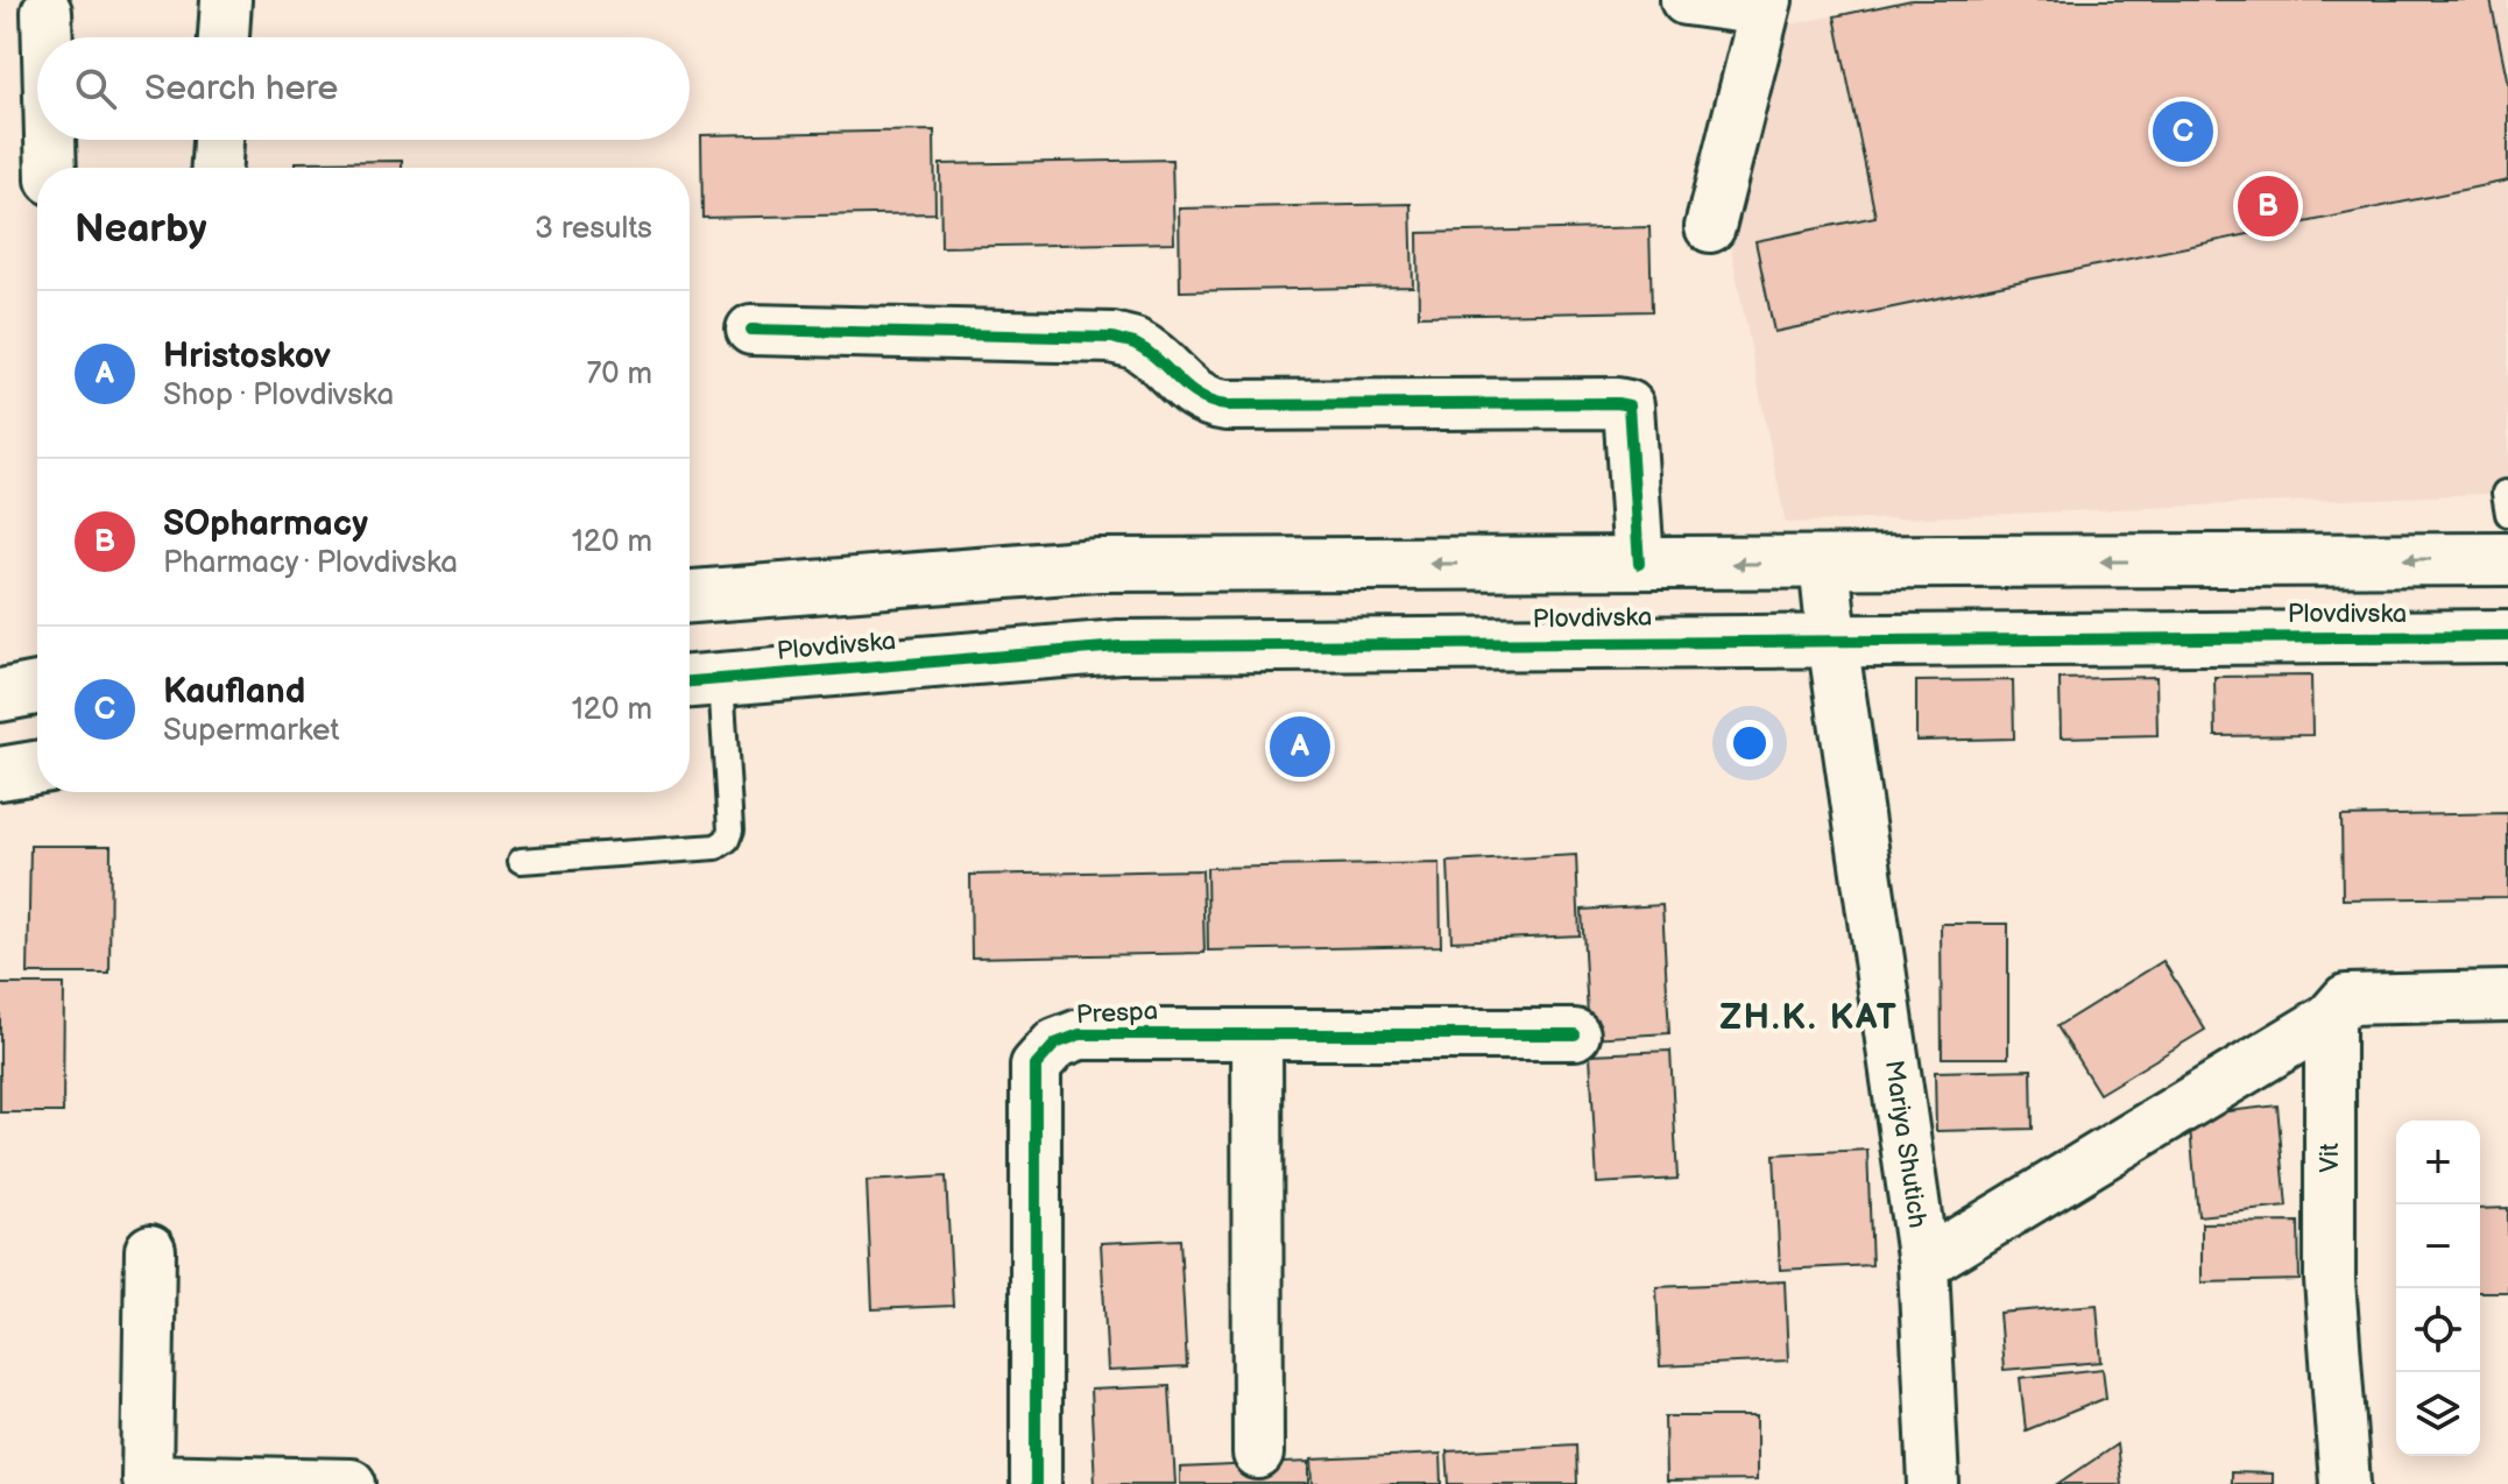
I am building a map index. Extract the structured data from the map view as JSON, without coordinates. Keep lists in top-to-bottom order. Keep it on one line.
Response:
{"streets":{"street":["Plovdivska","Prespa","Mariya Shutich","Vit"]},"crossings":[["Plovdivska","Mariya Shutich"]],"districts":["ZH.K. KAT"],"page":{"search":"Search here","pins":["C","B","A"],"heading":["Nearby","3 results"],"list":[{"mark":"A","name":"Hristoskov","note":"Shop · Plovdivska","value":"70 m"},{"mark":"B","name":"SOpharmacy","note":"Pharmacy · Plovdivska","value":"120 m"},{"mark":"C","name":"Kaufland","note":"Supermarket","value":"120 m"}],"map_buttons":["+","−"]}}
